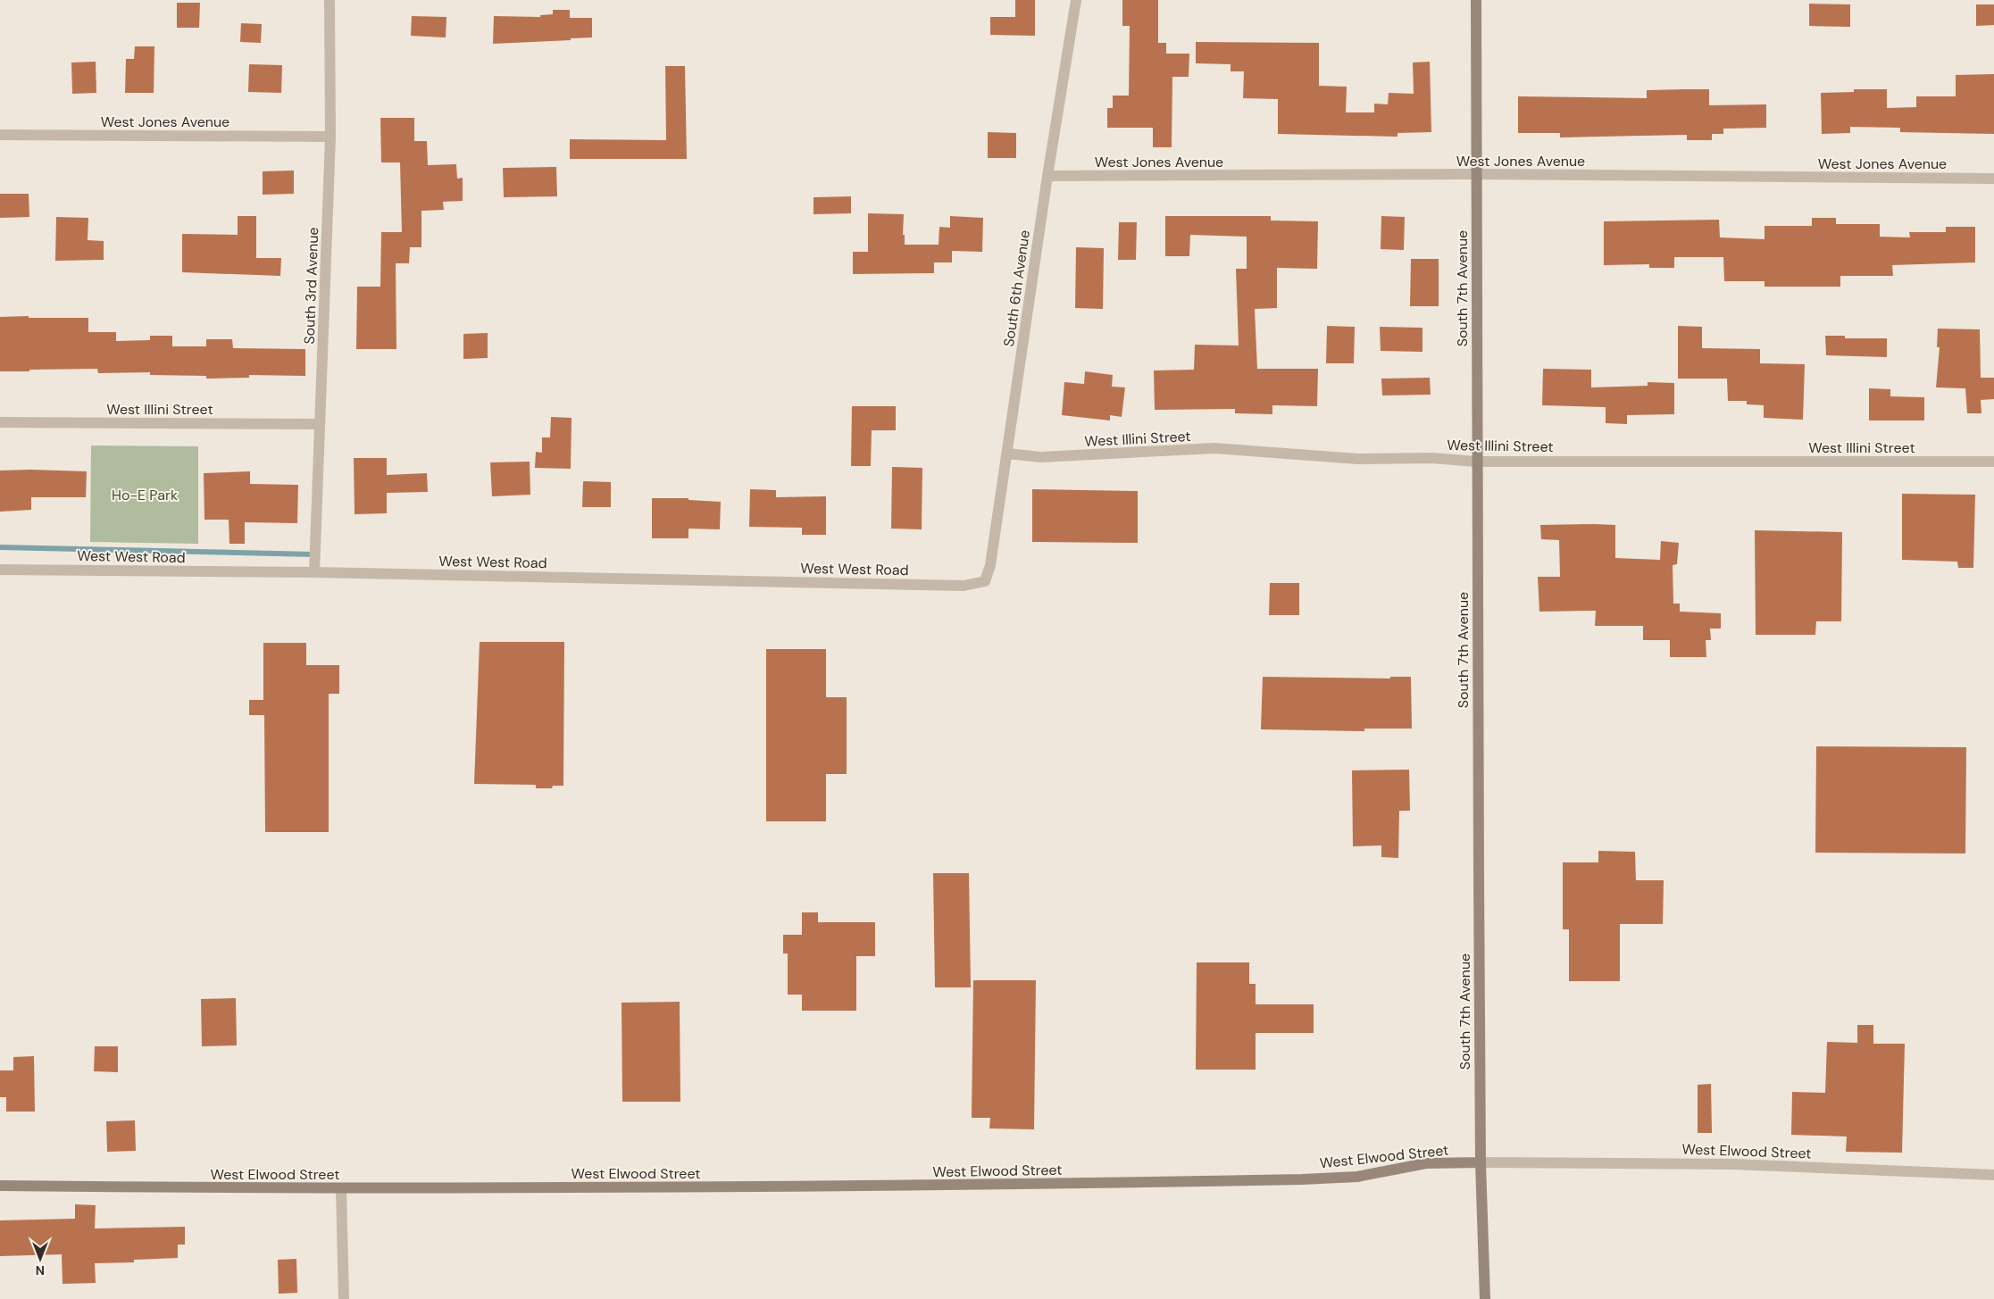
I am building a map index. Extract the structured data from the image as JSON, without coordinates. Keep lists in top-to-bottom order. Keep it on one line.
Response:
{"streets":{"street":["West Jones Avenue","South 3rd Avenue","South 6th Avenue","South 7th Avenue","West Illini Street","West West Road","West Elwood Street"]},"crossings":[["West Jones Avenue","South 3rd Avenue"],["West Jones Avenue","South 6th Avenue"],["West Jones Avenue","South 7th Avenue"],["South 3rd Avenue","West Illini Street"],["South 3rd Avenue","West West Road"],["South 6th Avenue","West Illini Street"],["South 6th Avenue","West West Road"],["South 7th Avenue","West Illini Street"],["South 7th Avenue","West Elwood Street"]],"parks":["Ho-E Park"],"north":"bottom"}
